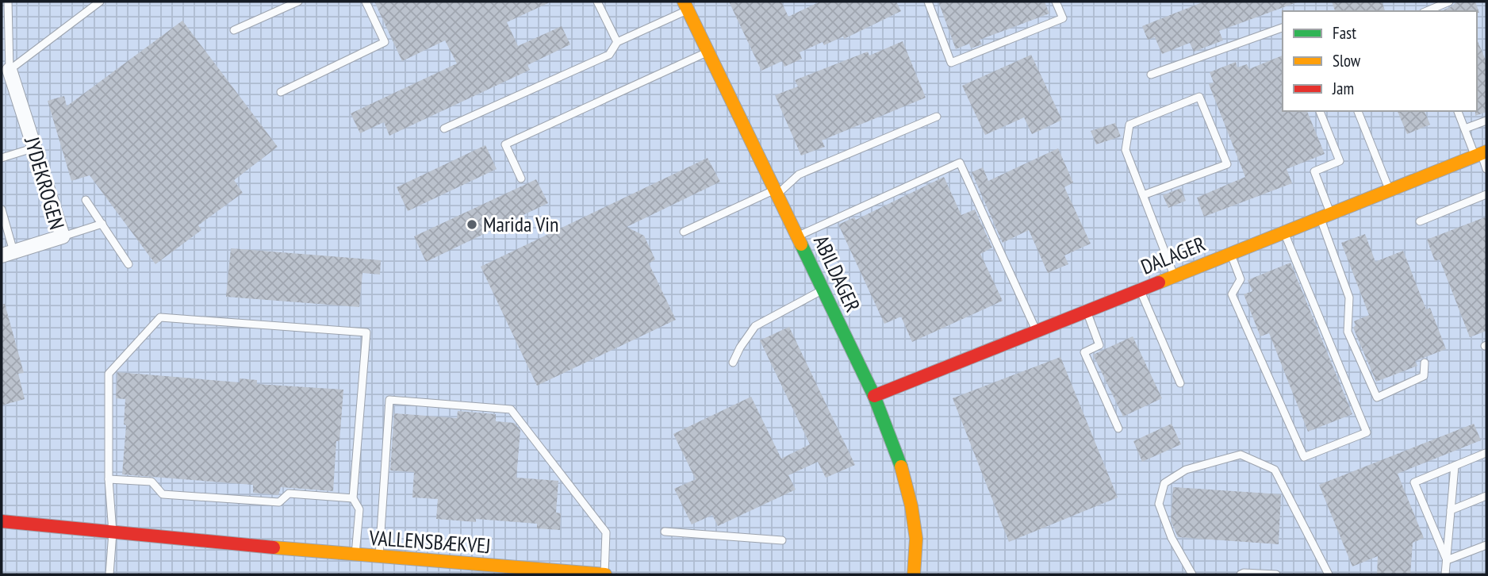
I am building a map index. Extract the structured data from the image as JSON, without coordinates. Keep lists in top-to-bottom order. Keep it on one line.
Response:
{"streets":{"street":["JYDEKROGEN","DALAGER","ABILDAGER","VALLENSBÆKVEJ"]},"crossings":[["DALAGER","ABILDAGER"]],"places":["Marida Vin"],"legend":["Fast","Slow","Jam"]}
